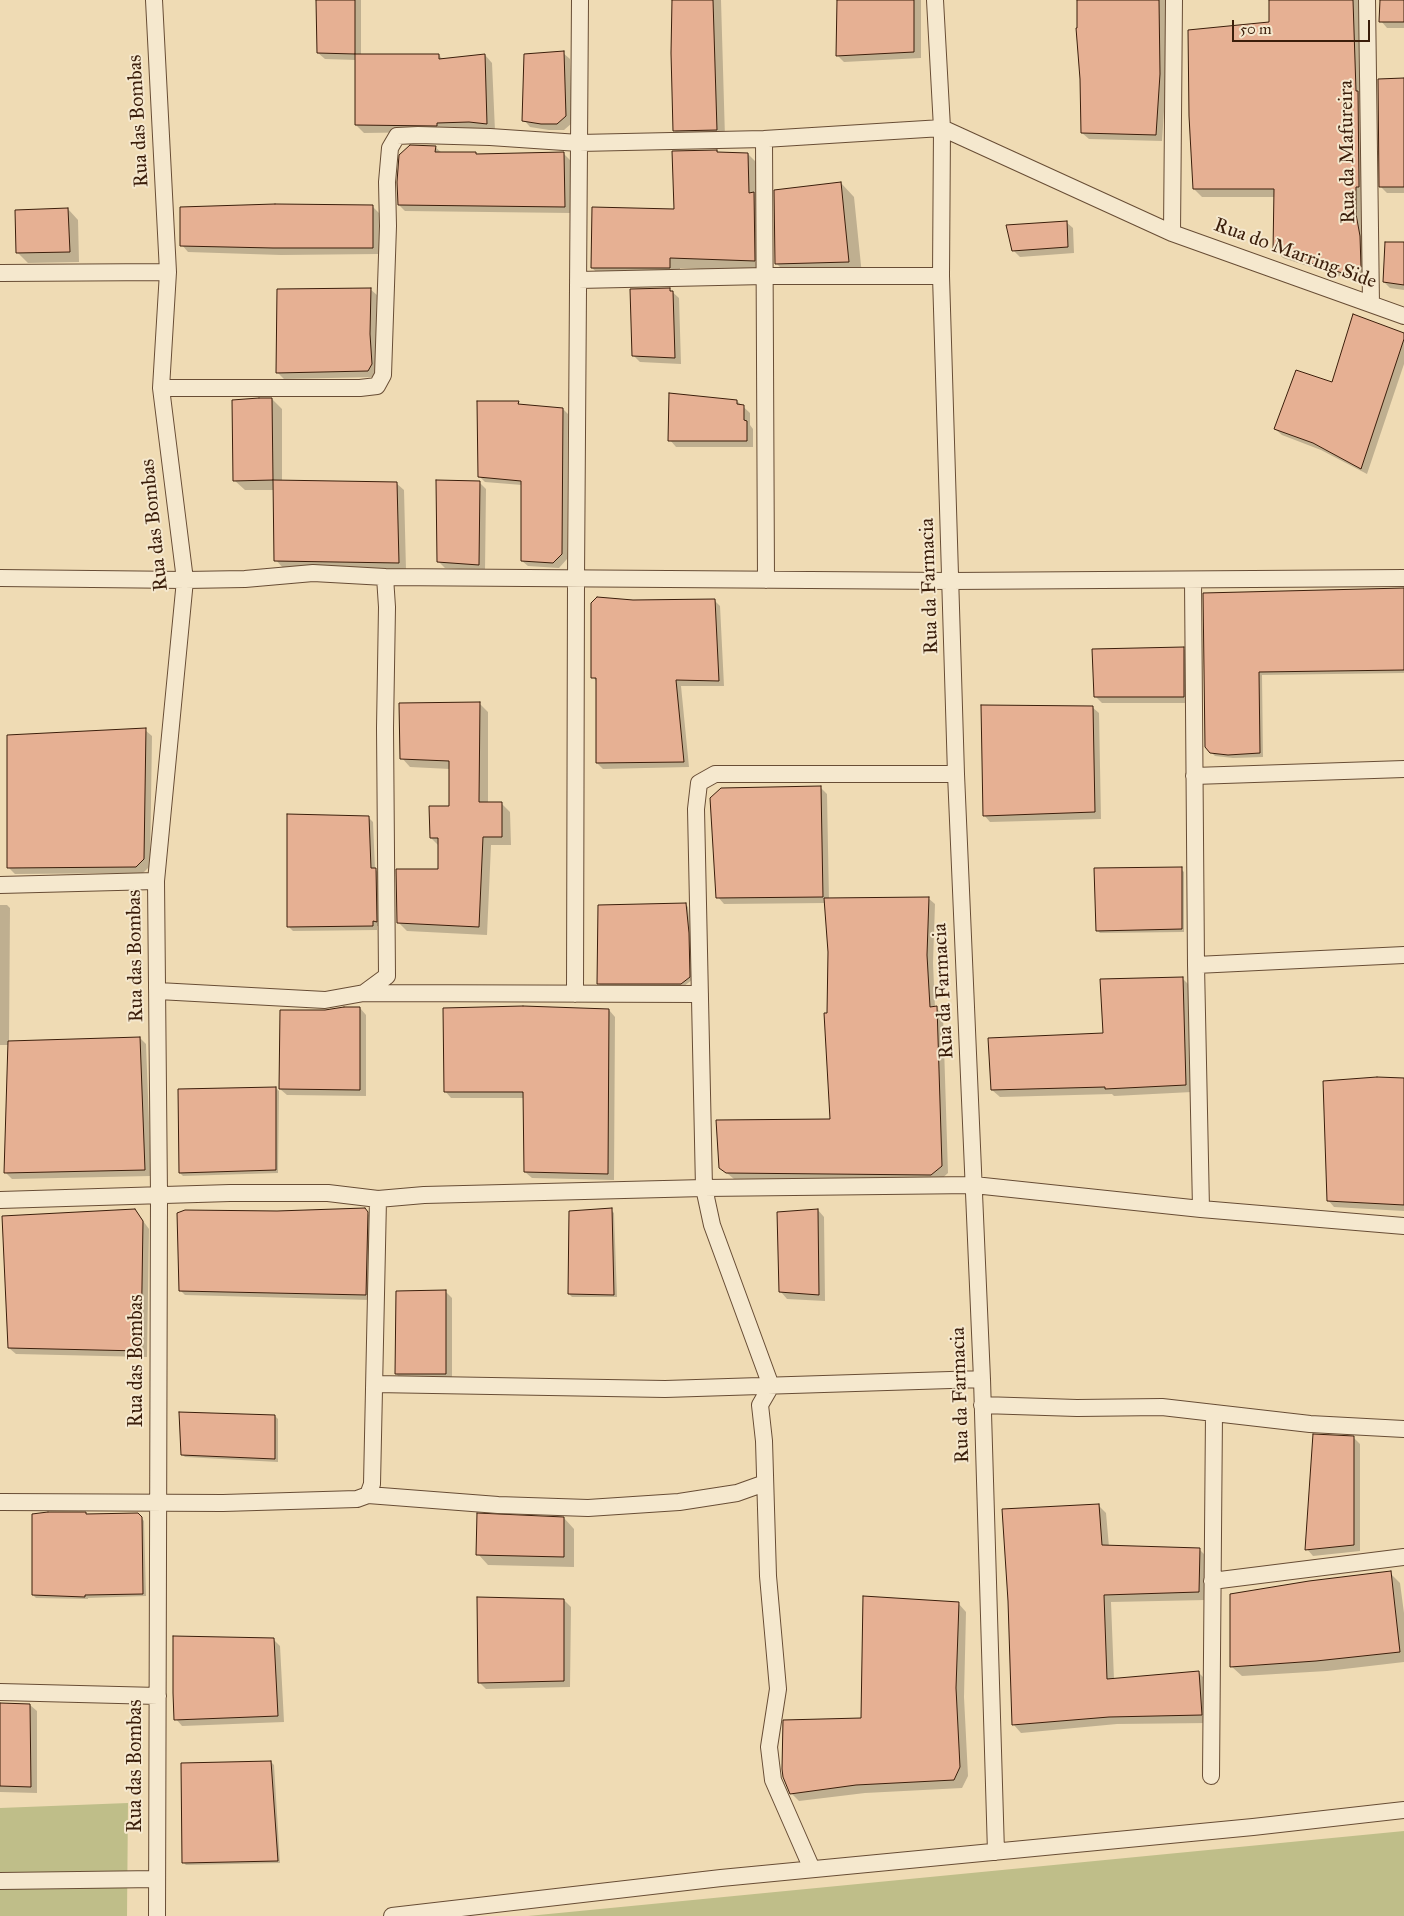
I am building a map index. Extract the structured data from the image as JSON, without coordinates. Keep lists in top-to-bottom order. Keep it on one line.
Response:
{"streets":{"street":["Rua das Bombas","Rua da Mafureira","Rua do Marring Side","Rua da Farmacia"]},"crossings":[["Rua da Mafureira","Rua do Marring Side"],["Rua do Marring Side","Rua da Farmacia"]],"scale_bar":"50 m"}
